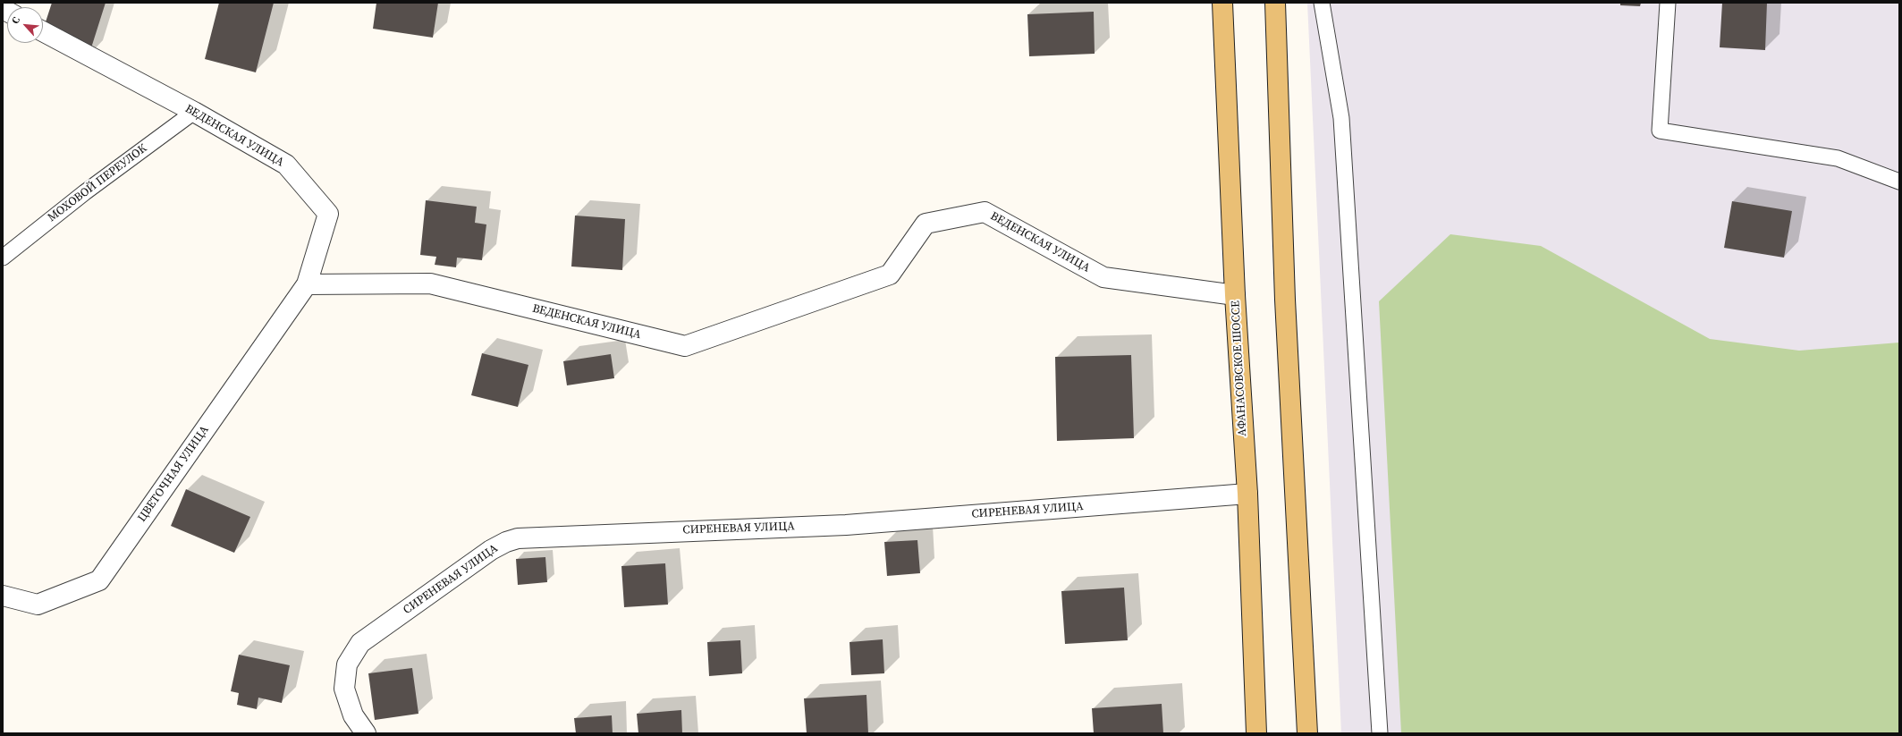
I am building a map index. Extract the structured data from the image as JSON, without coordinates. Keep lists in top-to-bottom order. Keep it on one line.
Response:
{"streets":{"main road":["АФАНАСОВСКОЕ ШОССЕ"],"street":["ВЕДЕНСКАЯ УЛИЦА","ЦВЕТОЧНАЯ УЛИЦА","СИРЕНЕВАЯ УЛИЦА"],"lane":["МОХОВОЙ ПЕРЕУЛОК"]},"crossings":[["ВЕДЕНСКАЯ УЛИЦА","МОХОВОЙ ПЕРЕУЛОК"],["ВЕДЕНСКАЯ УЛИЦА","АФАНАСОВСКОЕ ШОССЕ"],["ВЕДЕНСКАЯ УЛИЦА","ЦВЕТОЧНАЯ УЛИЦА"],["АФАНАСОВСКОЕ ШОССЕ","СИРЕНЕВАЯ УЛИЦА"]],"north":"top left"}
